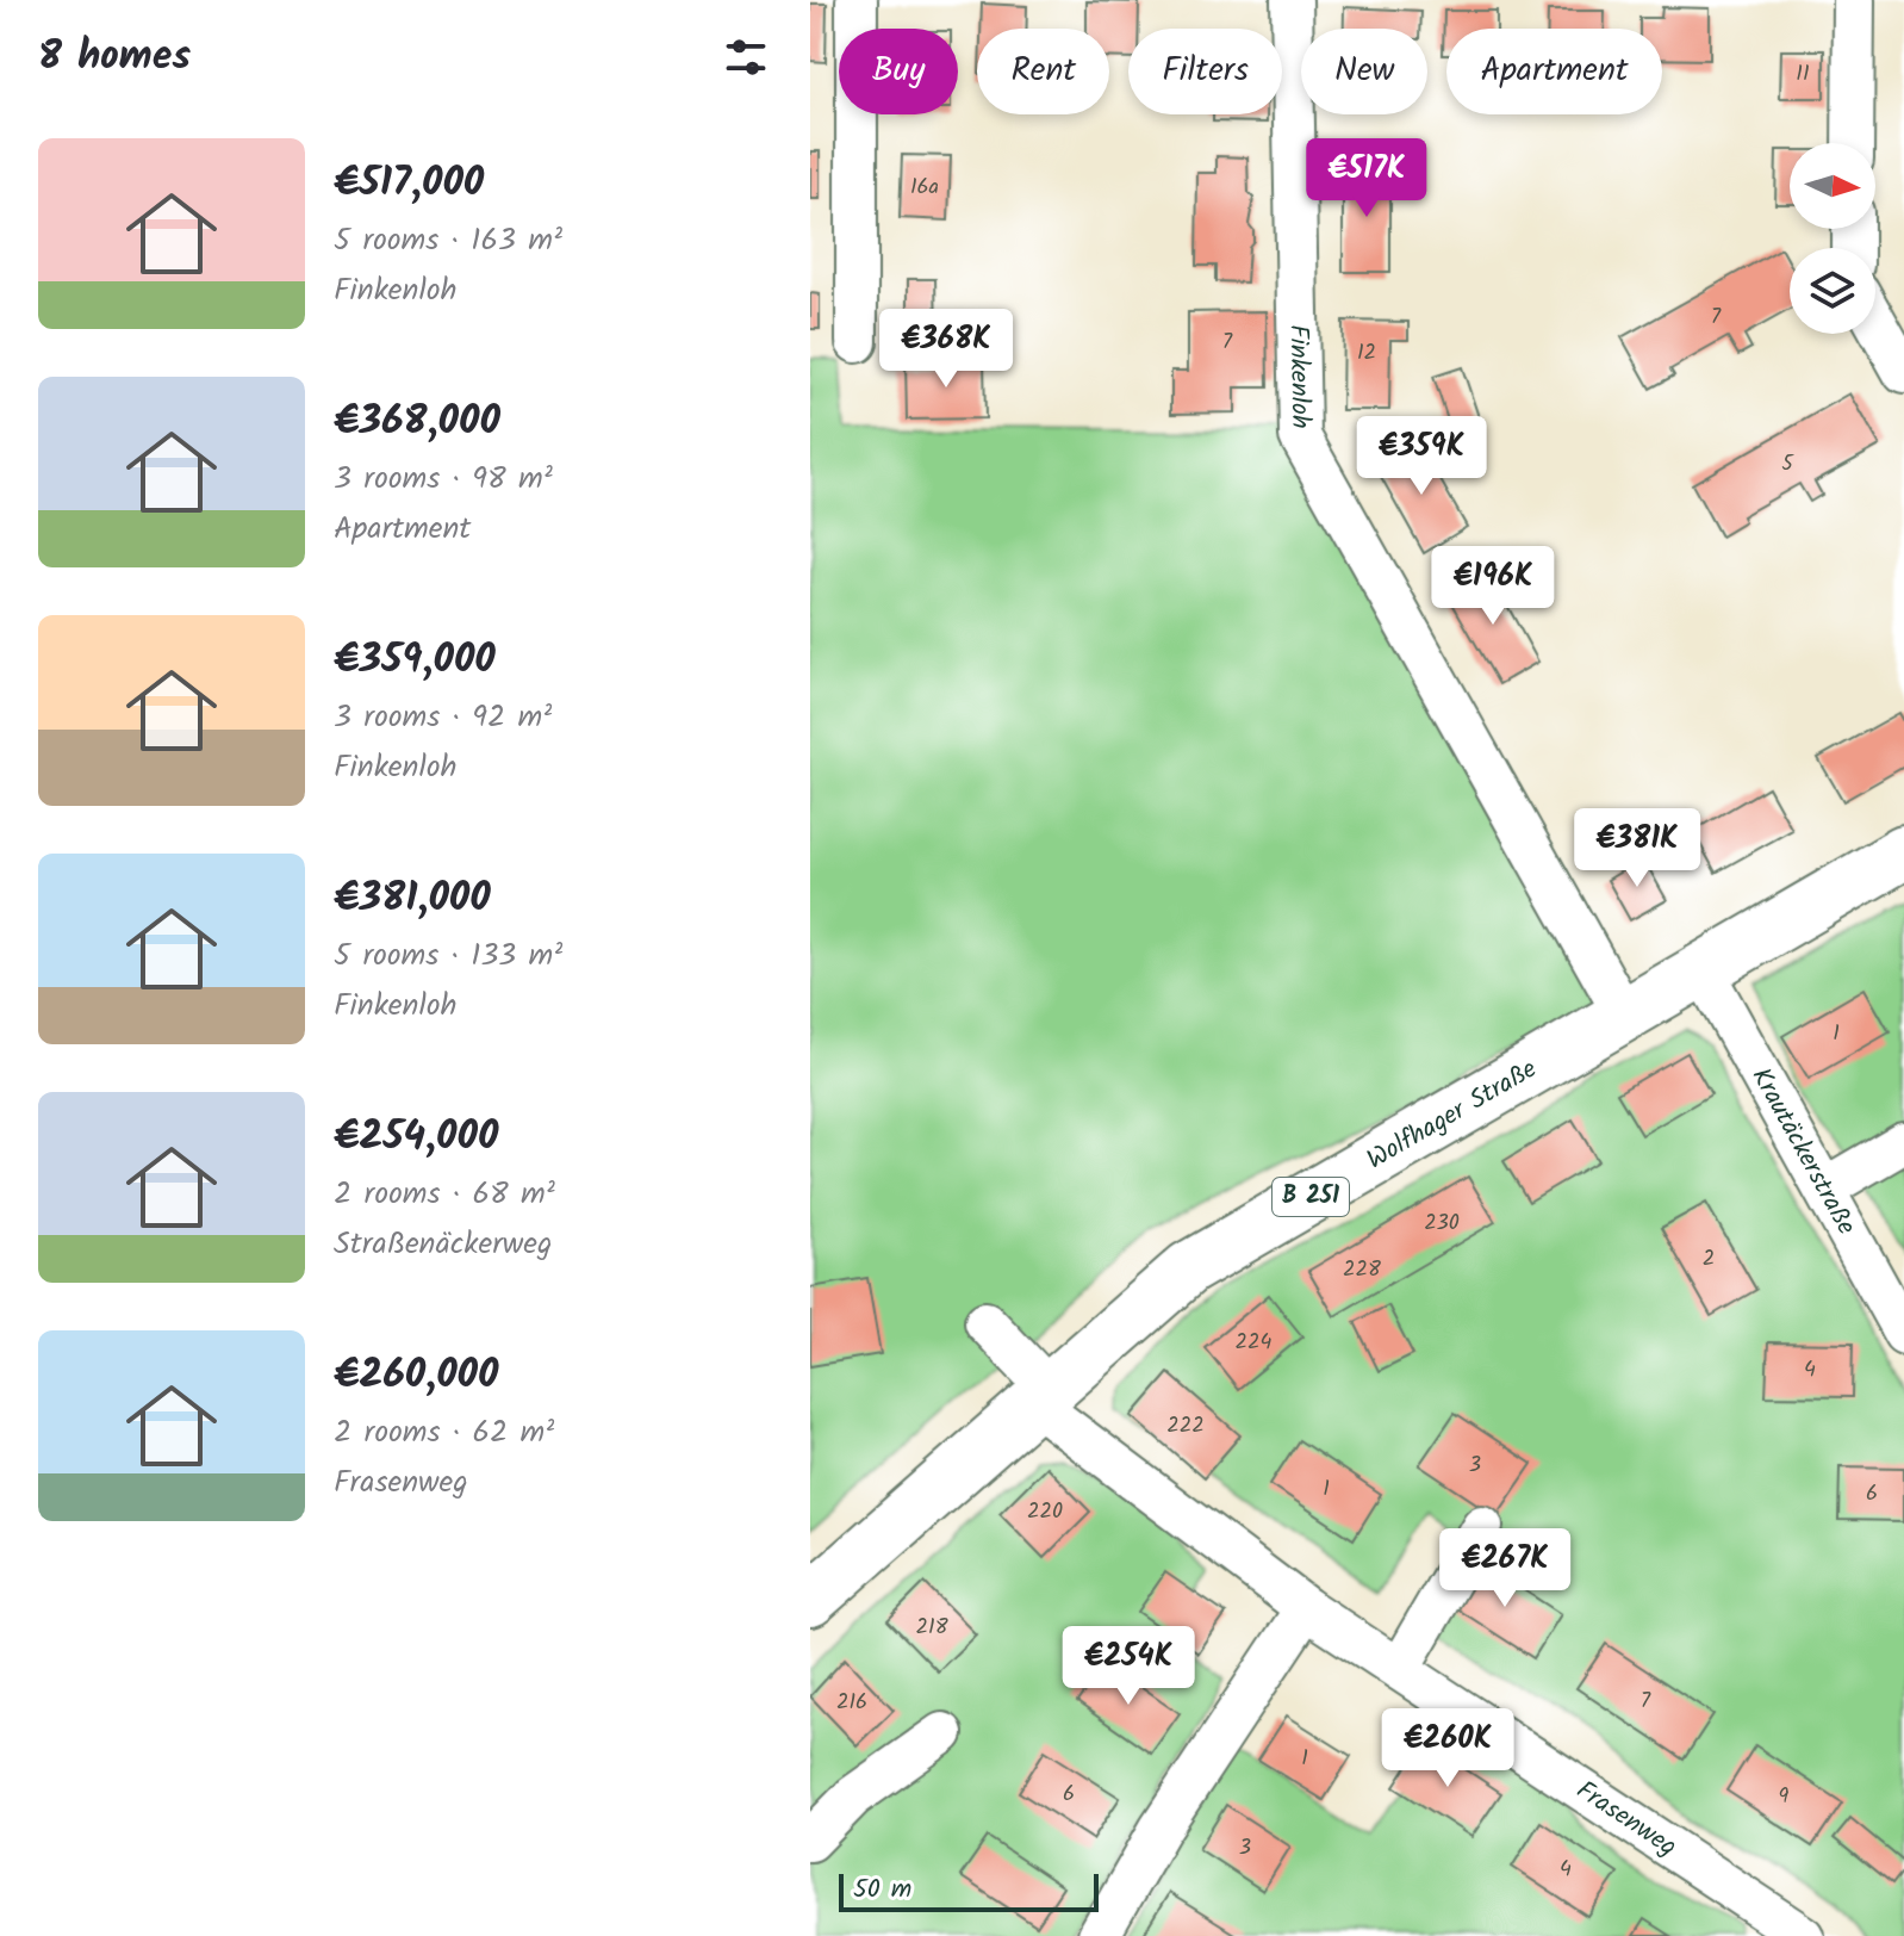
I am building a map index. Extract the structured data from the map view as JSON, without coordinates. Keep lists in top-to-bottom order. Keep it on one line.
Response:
{"streets":{"main road":["Wolfhager Straße","B 251"],"street":["Finkenloh","Krautäckerstraße","Frasenweg"]},"crossings":[["Finkenloh","Wolfhager Straße"],["Wolfhager Straße","Krautäckerstraße"],["Wolfhager Straße","Frasenweg"]],"house_numbers":["11","16a","7","7","12","5","1","230","2","228","224","4","222","3","1","6","220","218","7","216","1","6","9","3","4"],"scale_bar":"50 m","north":"right","page":{"heading":"8 homes","chip":["Buy","Rent","Filters","New","Apartment"],"list":[{"name":"€517,000","note":"5 rooms · 163 m² · Finkenloh"},{"name":"€368,000","note":"3 rooms · 98 m² · Apartment"},{"name":"€359,000","note":"3 rooms · 92 m² · Finkenloh"},{"name":"€381,000","note":"5 rooms · 133 m² · Finkenloh"},{"name":"€254,000","note":"2 rooms · 68 m² · Straßenäckerweg"},{"name":"€260,000","note":"2 rooms · 62 m² · Frasenweg"}],"price":["€517K","€368K","€359K","€196K","€381K","€267K","€254K","€260K"],"scale":"50 m"}}
